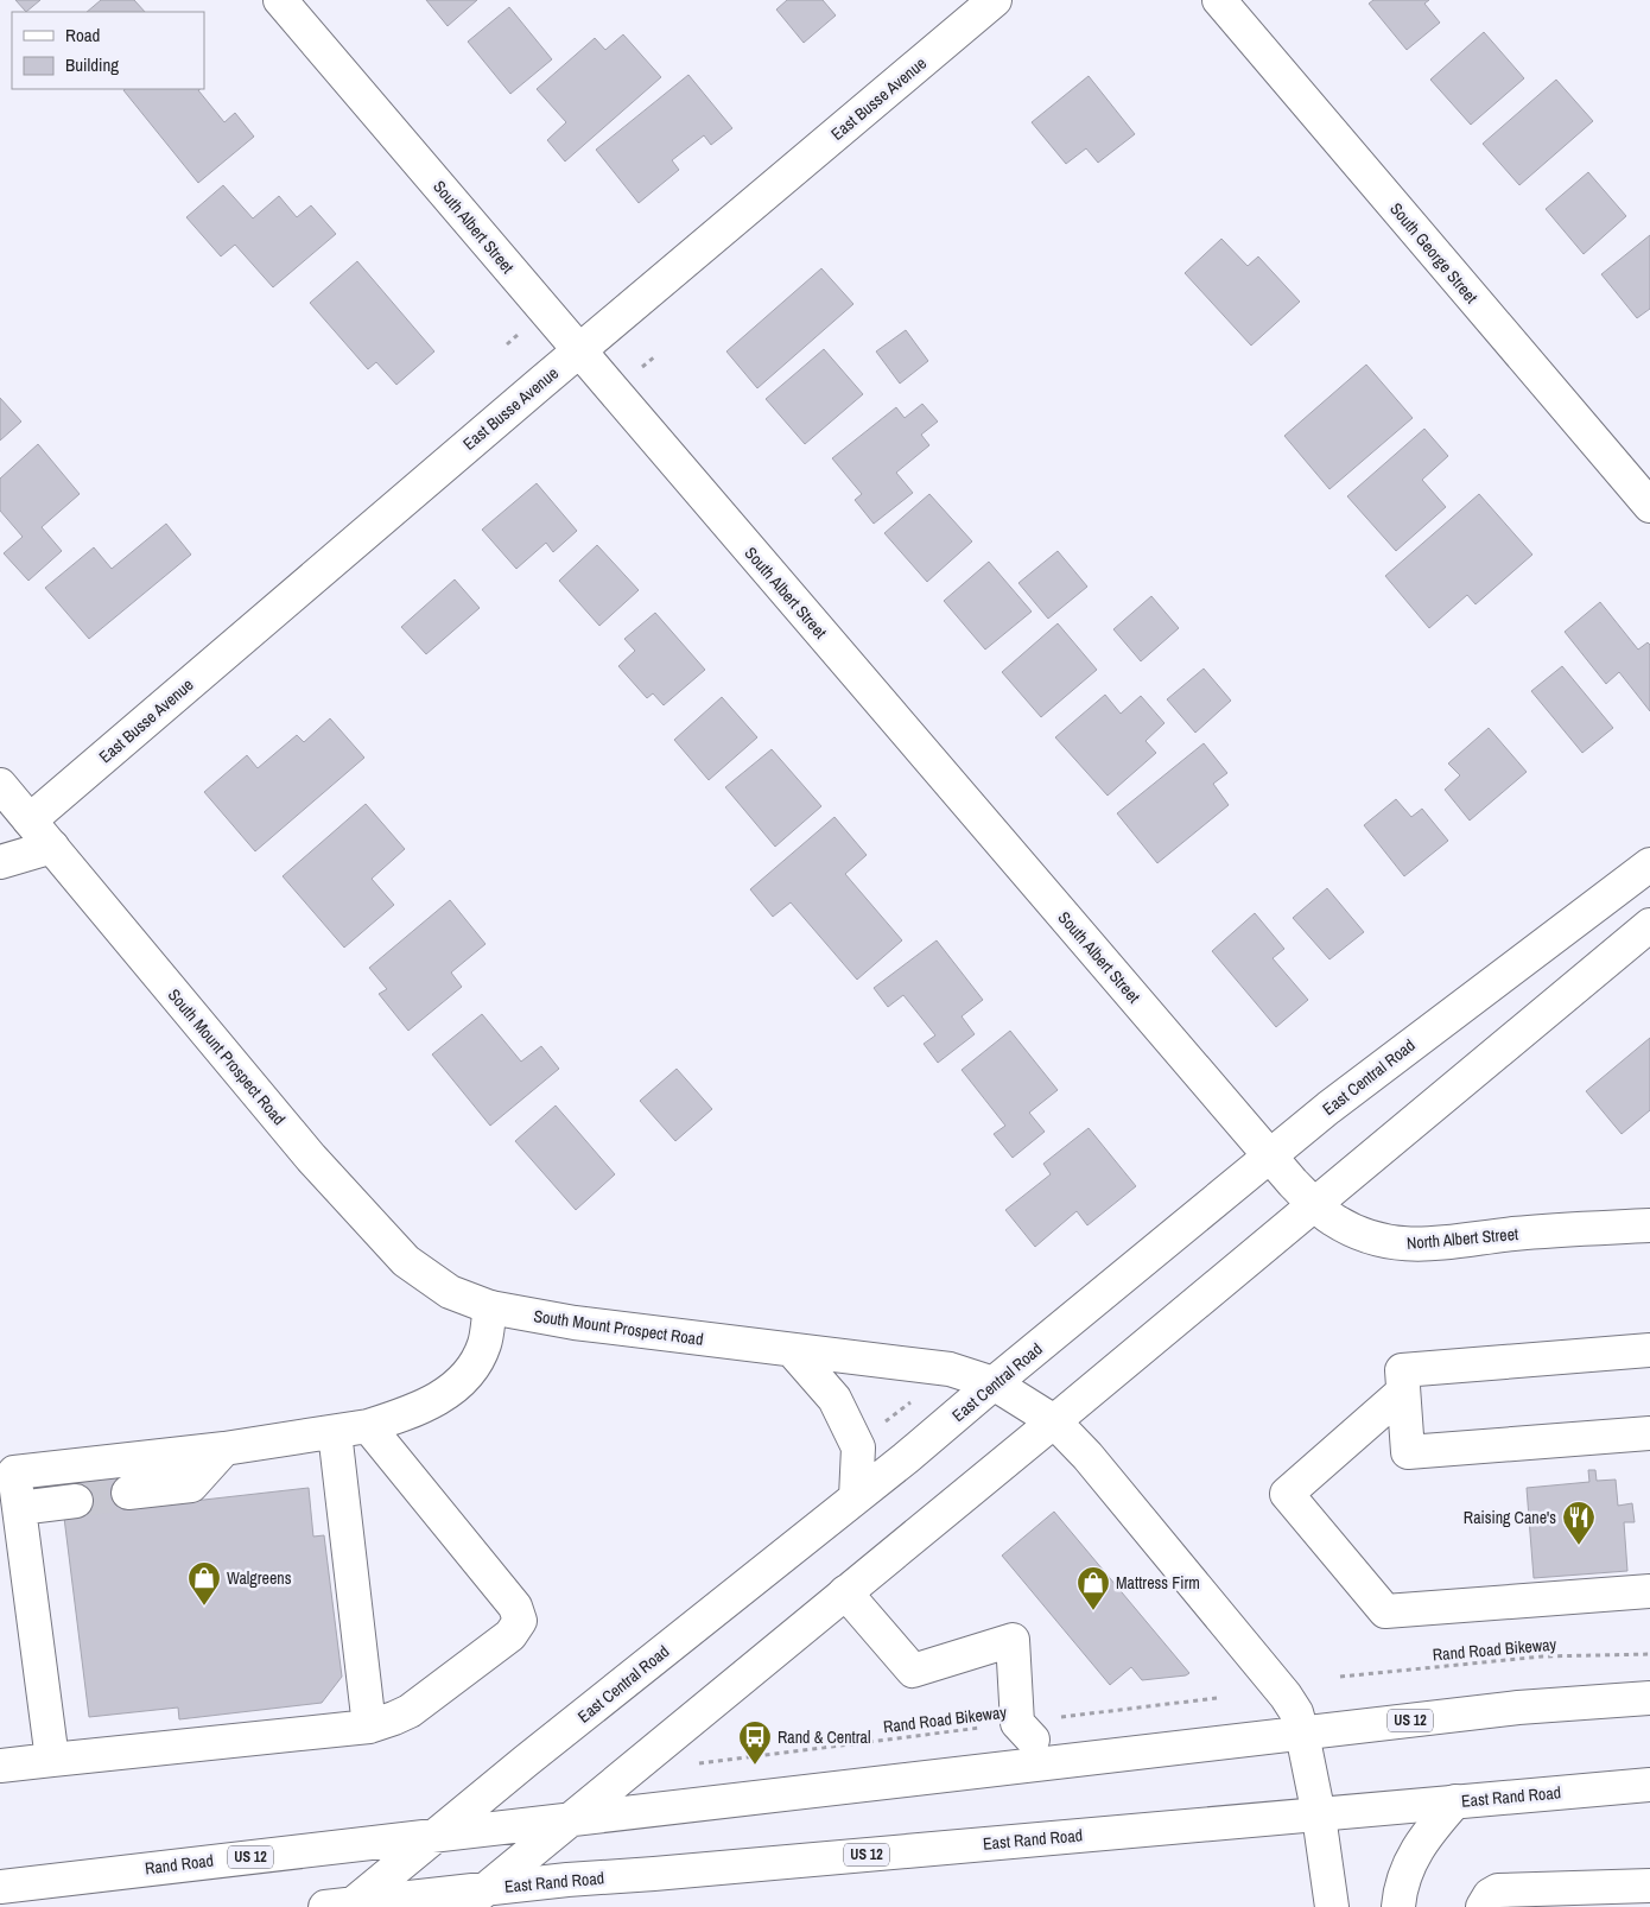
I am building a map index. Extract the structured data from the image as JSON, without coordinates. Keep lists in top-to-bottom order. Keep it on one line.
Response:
{"streets":{"main road":["East Busse Avenue","South Albert Street","South George Street","South Mount Prospect Road","East Central Road","North Albert Street","US 12","East Rand Road","Rand Road"],"path":["Rand Road Bikeway"]},"crossings":[["East Busse Avenue","South Albert Street"],["East Busse Avenue","South Mount Prospect Road"],["South Albert Street","East Central Road"],["South Albert Street","North Albert Street"],["South Mount Prospect Road","East Central Road"],["South Mount Prospect Road","US 12"],["South Mount Prospect Road","East Rand Road"],["East Central Road","East Rand Road"],["East Central Road","Rand Road"],["US 12","Rand Road"]],"places":{"restaurant":["Raising Cane's"],"shop":["Walgreens","Mattress Firm"],"bus stop":["Rand & Central"]},"legend":["Road","Building"]}
